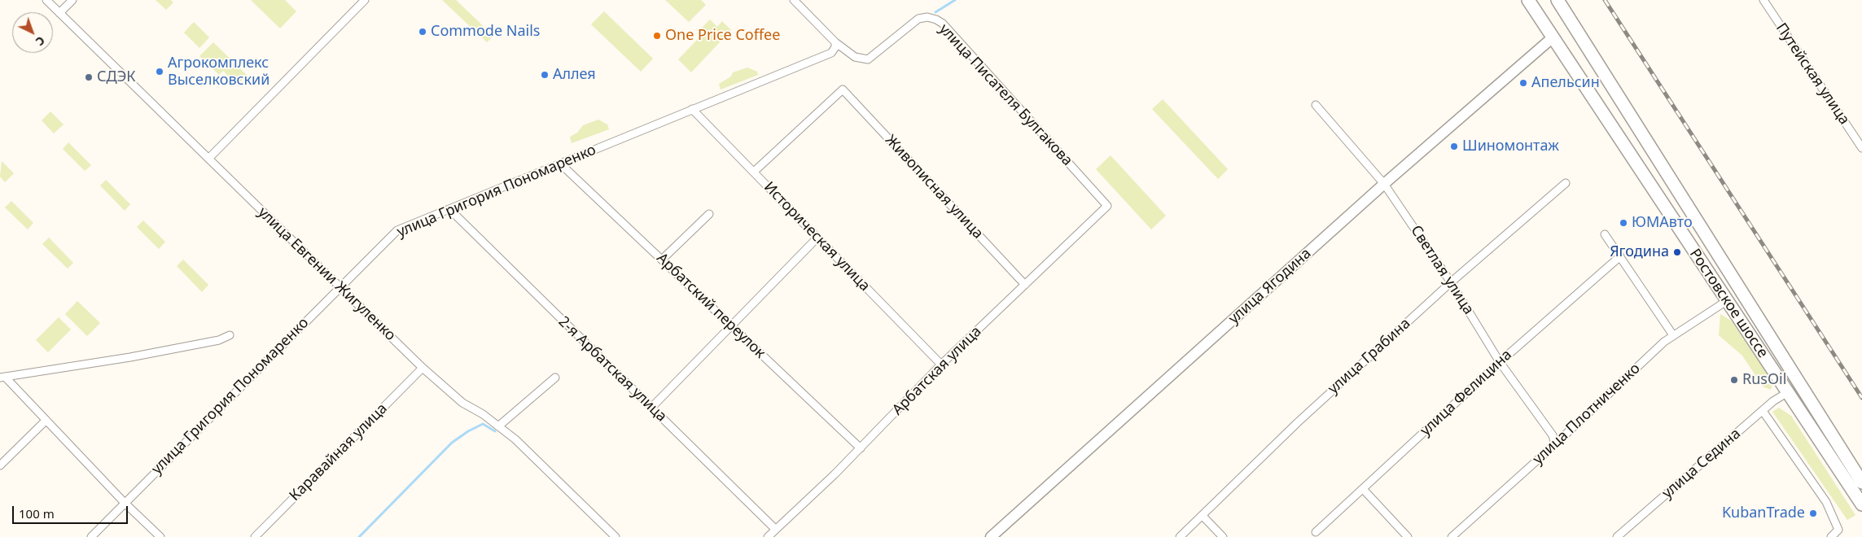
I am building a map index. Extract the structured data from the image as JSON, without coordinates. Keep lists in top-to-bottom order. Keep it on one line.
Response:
{"streets":{"highway":["Ростовское шоссе"],"street":["Путейская улица","улица Писателя Булгакова","Живописная улица","улица Григория Пономаренко","Историческая улица","Светлая улица","улица Евгении Жигуленко","улица Ягодина","Арбатский переулок","улица Грабина","2-я Арбатская улица","Арбатская улица","улица Фелицина","улица Плотниченко","Каравайная улица","улица Седина"]},"crossings":[["улица Писателя Булгакова","улица Григория Пономаренко"],["улица Писателя Булгакова","Арбатская улица"],["Живописная улица","Историческая улица"],["Живописная улица","Арбатская улица"],["улица Григория Пономаренко","Историческая улица"],["улица Григория Пономаренко","улица Евгении Жигуленко"],["улица Григория Пономаренко","Арбатский переулок"],["улица Григория Пономаренко","2-я Арбатская улица"],["Историческая улица","Арбатская улица"],["Светлая улица","улица Ягодина"],["Светлая улица","улица Грабина"],["Светлая улица","улица Фелицина"],["Светлая улица","улица Плотниченко"],["улица Евгении Жигуленко","Каравайная улица"],["улица Ягодина","Ростовское шоссе"],["Ростовское шоссе","улица Плотниченко"],["Ростовское шоссе","улица Седина"],["Арбатский переулок","Арбатская улица"],["2-я Арбатская улица","Арбатская улица"]],"places":["Commode Nails","One Price Coffee","Агрокомплекс Выселковский","Аллея","СДЭК","Апельсин","Шиномонтаж","ЮМАвто","Ягодина","RusOil","KubanTrade"],"scale_bar":"100 m","north":"bottom right"}
